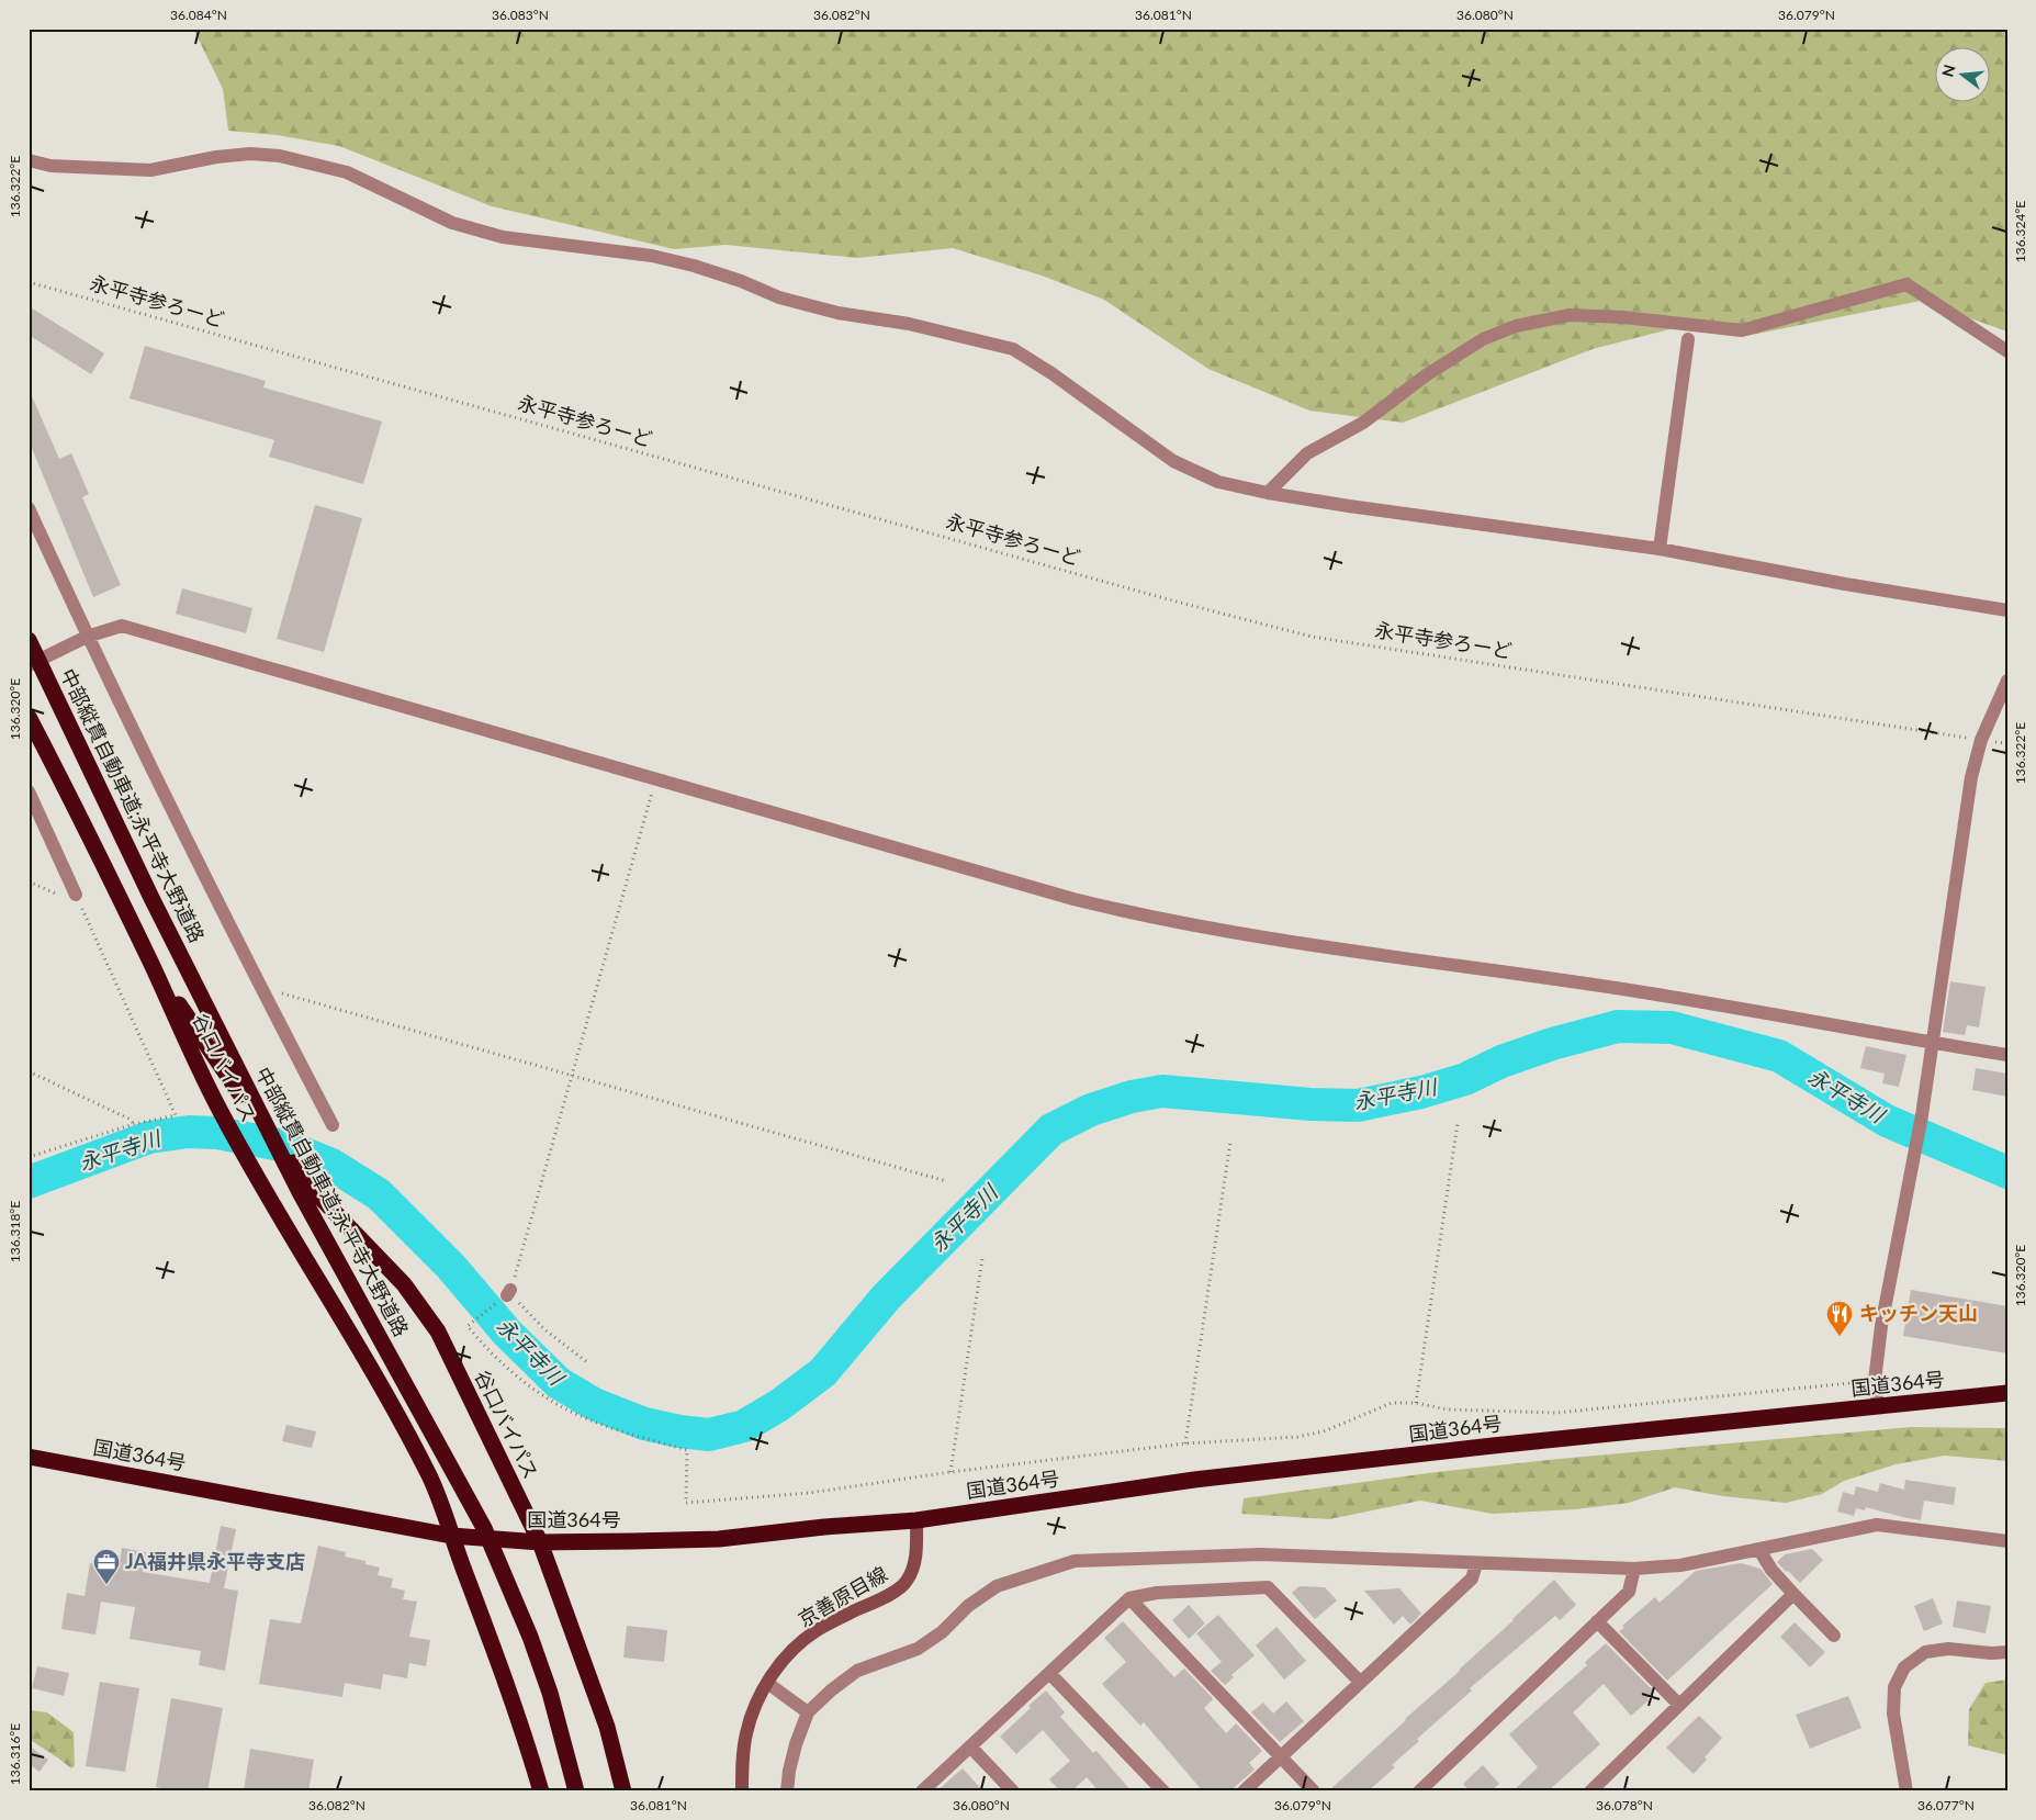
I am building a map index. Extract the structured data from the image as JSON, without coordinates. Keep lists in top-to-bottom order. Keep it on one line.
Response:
{"streets":{"highway":["中部縦貫自動車道;永平寺大野道路","谷口バイパス","国道364号"],"main road":["京善原目線"],"path":["永平寺参ろーど"]},"crossings":[["谷口バイパス","国道364号"],["国道364号","京善原目線"]],"water":["永平寺川"],"places":{"restaurant":["キッチン天山"],"office":["JA福井県永平寺支店"]},"north":"left","coordinates":["36.084°N","36.083°N","36.082°N","36.081°N","36.080°N","36.079°N","136.322°E","136.324°E","136.320°E","136.318°E","136.316°E","36.078°N","36.077°N"]}
